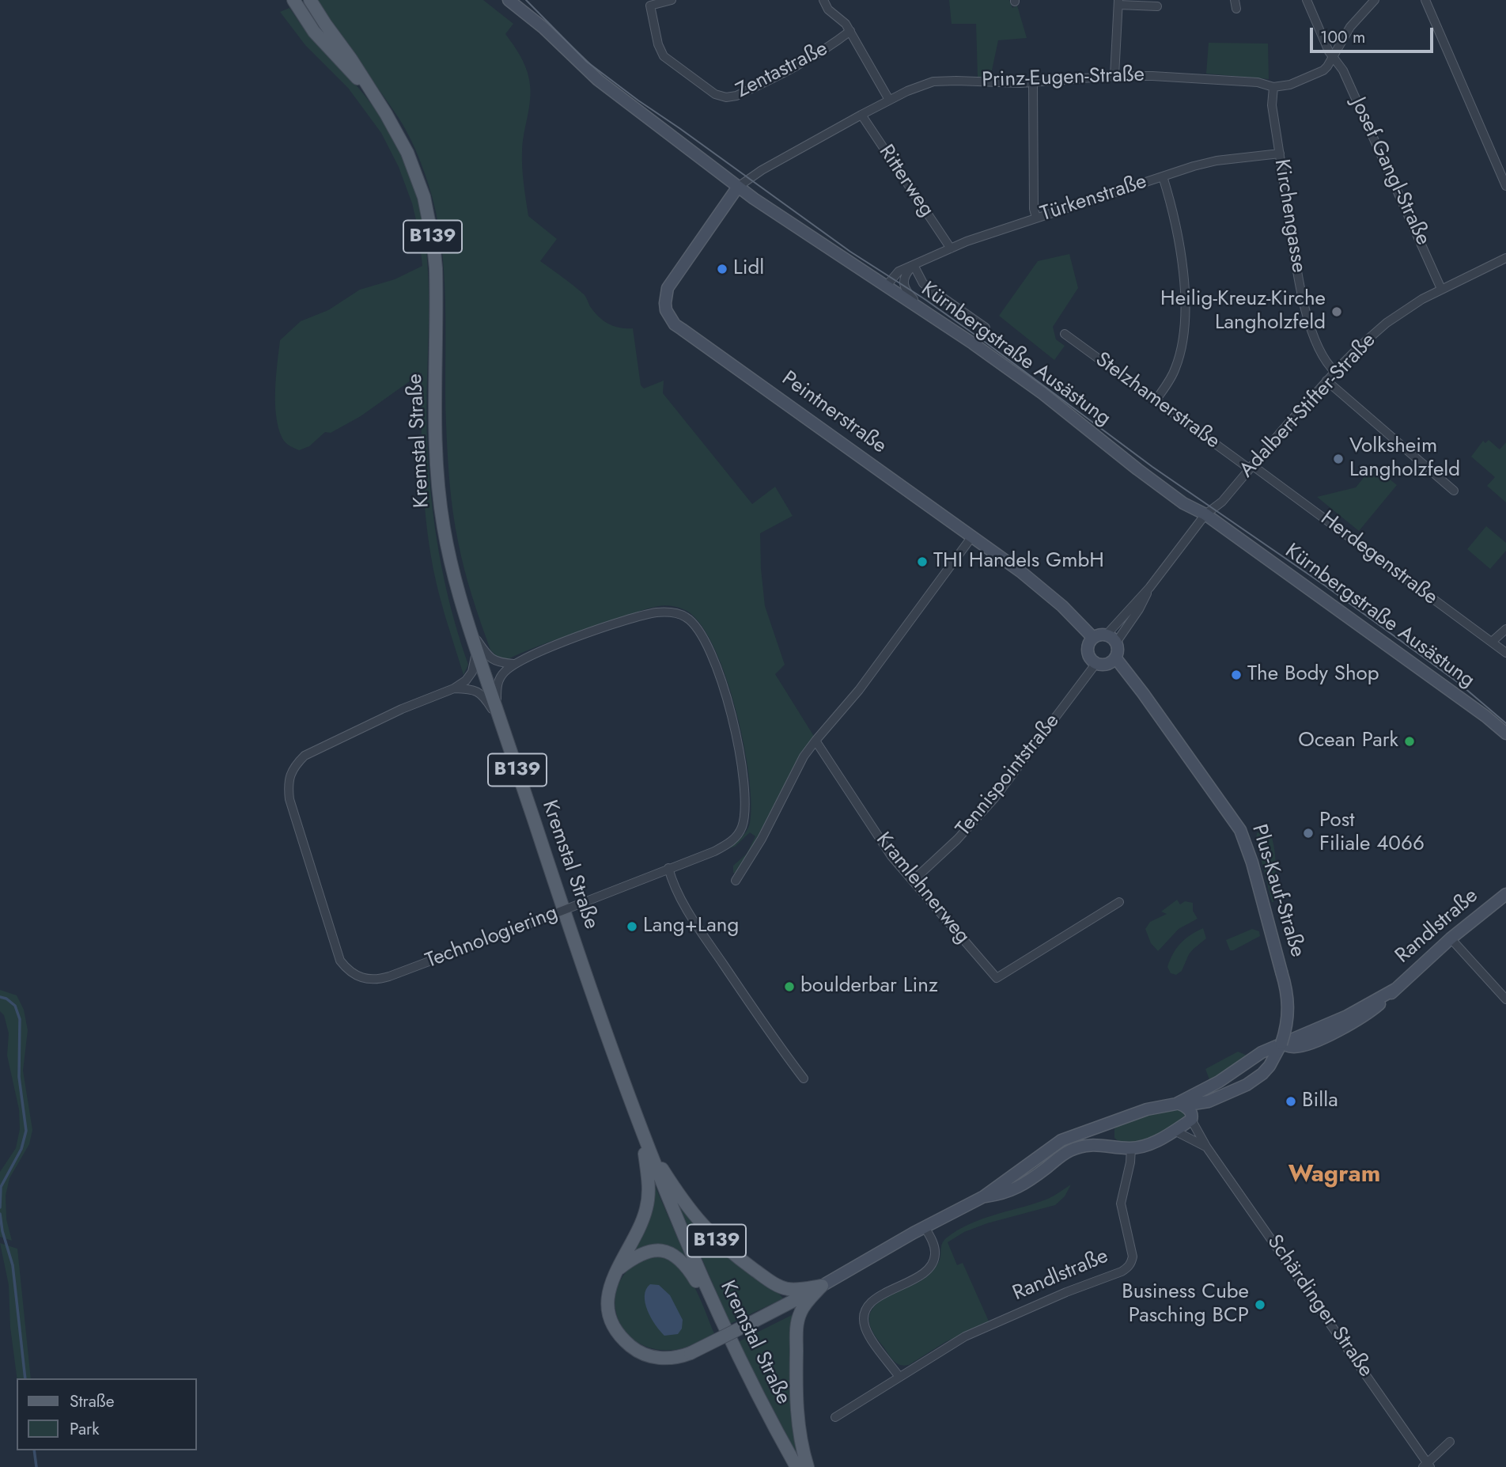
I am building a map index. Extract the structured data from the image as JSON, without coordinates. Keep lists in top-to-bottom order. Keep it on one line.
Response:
{"streets":{"main road":["B139","Kremstal Straße"],"street":["Zentastraße","Prinz-Eugen-Straße","Josef Gangl-Straße","Ritterweg","Türkenstraße","Kirchengasse","Kürnbergstraße Ausästung","Stelzhamerstraße","Adalbert-Stifter-Straße","Peintnerstraße","Herdegenstraße","Tennispointstraße","Kramlehnerweg","Plus-Kauf-Straße","Randlstraße","Technologiering","Schärdinger Straße"]},"crossings":[["Zentastraße","Prinz-Eugen-Straße"],["Prinz-Eugen-Straße","Josef Gangl-Straße"],["Prinz-Eugen-Straße","Ritterweg"],["Prinz-Eugen-Straße","Kirchengasse"],["Prinz-Eugen-Straße","Kürnbergstraße Ausästung"],["Prinz-Eugen-Straße","Peintnerstraße"],["Josef Gangl-Straße","Adalbert-Stifter-Straße"],["Ritterweg","Türkenstraße"],["Türkenstraße","Kirchengasse"],["Türkenstraße","Kürnbergstraße Ausästung"],["Kirchengasse","Adalbert-Stifter-Straße"],["B139","Kremstal Straße"],["B139","Randlstraße"],["Kürnbergstraße Ausästung","Adalbert-Stifter-Straße"],["Kürnbergstraße Ausästung","Peintnerstraße"],["Stelzhamerstraße","Adalbert-Stifter-Straße"],["Stelzhamerstraße","Herdegenstraße"],["Adalbert-Stifter-Straße","Herdegenstraße"],["Peintnerstraße","Tennispointstraße"],["Peintnerstraße","Plus-Kauf-Straße"],["Kremstal Straße","Technologiering"],["Tennispointstraße","Kramlehnerweg"],["Tennispointstraße","Plus-Kauf-Straße"],["Plus-Kauf-Straße","Randlstraße"],["Randlstraße","Schärdinger Straße"]],"districts":["Wagram"],"places":["Lidl","Heilig-Kreuz-Kirche Langholzfeld","Volksheim Langholzfeld","THI Handels GmbH","The Body Shop","Ocean Park","Post Filiale 4066","Lang+Lang","boulderbar Linz","Billa","Business Cube Pasching BCP"],"legend":["Straße","Park"],"scale_bar":"100 m"}
